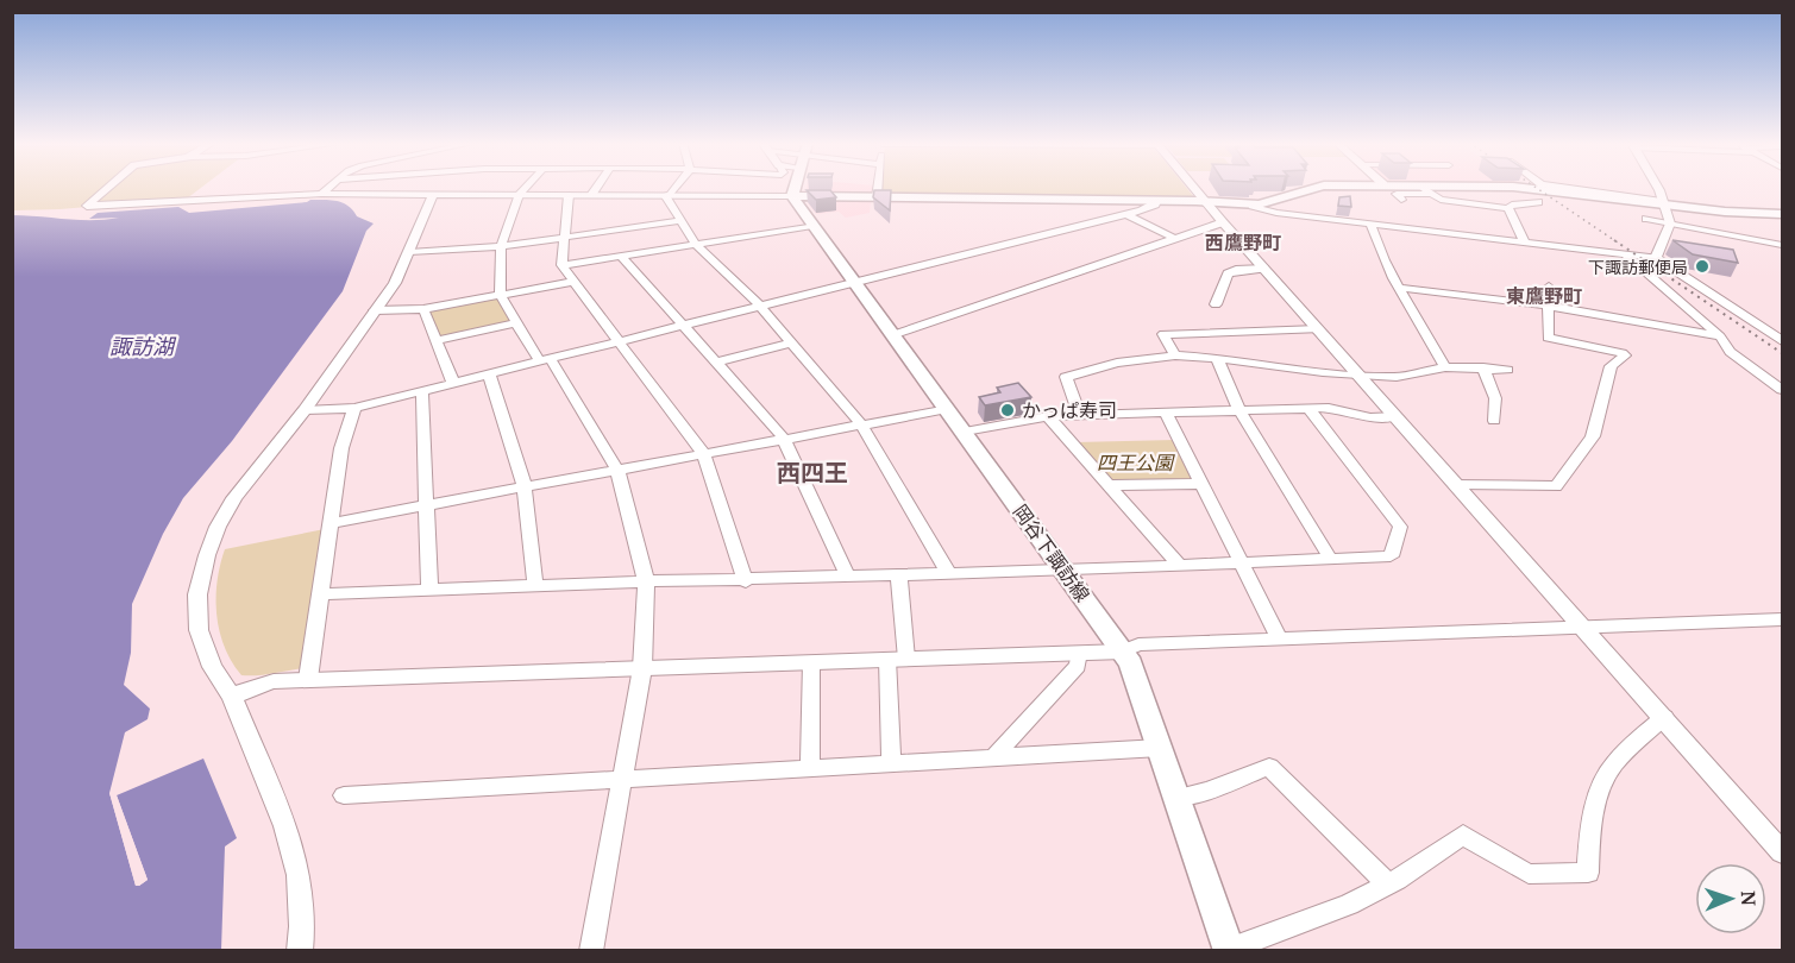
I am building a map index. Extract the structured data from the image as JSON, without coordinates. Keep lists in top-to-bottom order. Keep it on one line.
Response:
{"streets":{"main road":["岡谷下諏訪線"]},"districts":["西鷹野町","東鷹野町","西四王"],"water":["諏訪湖"],"parks":["四王公園"],"places":["下諏訪郵便局","かっぱ寿司"],"north":"right"}
